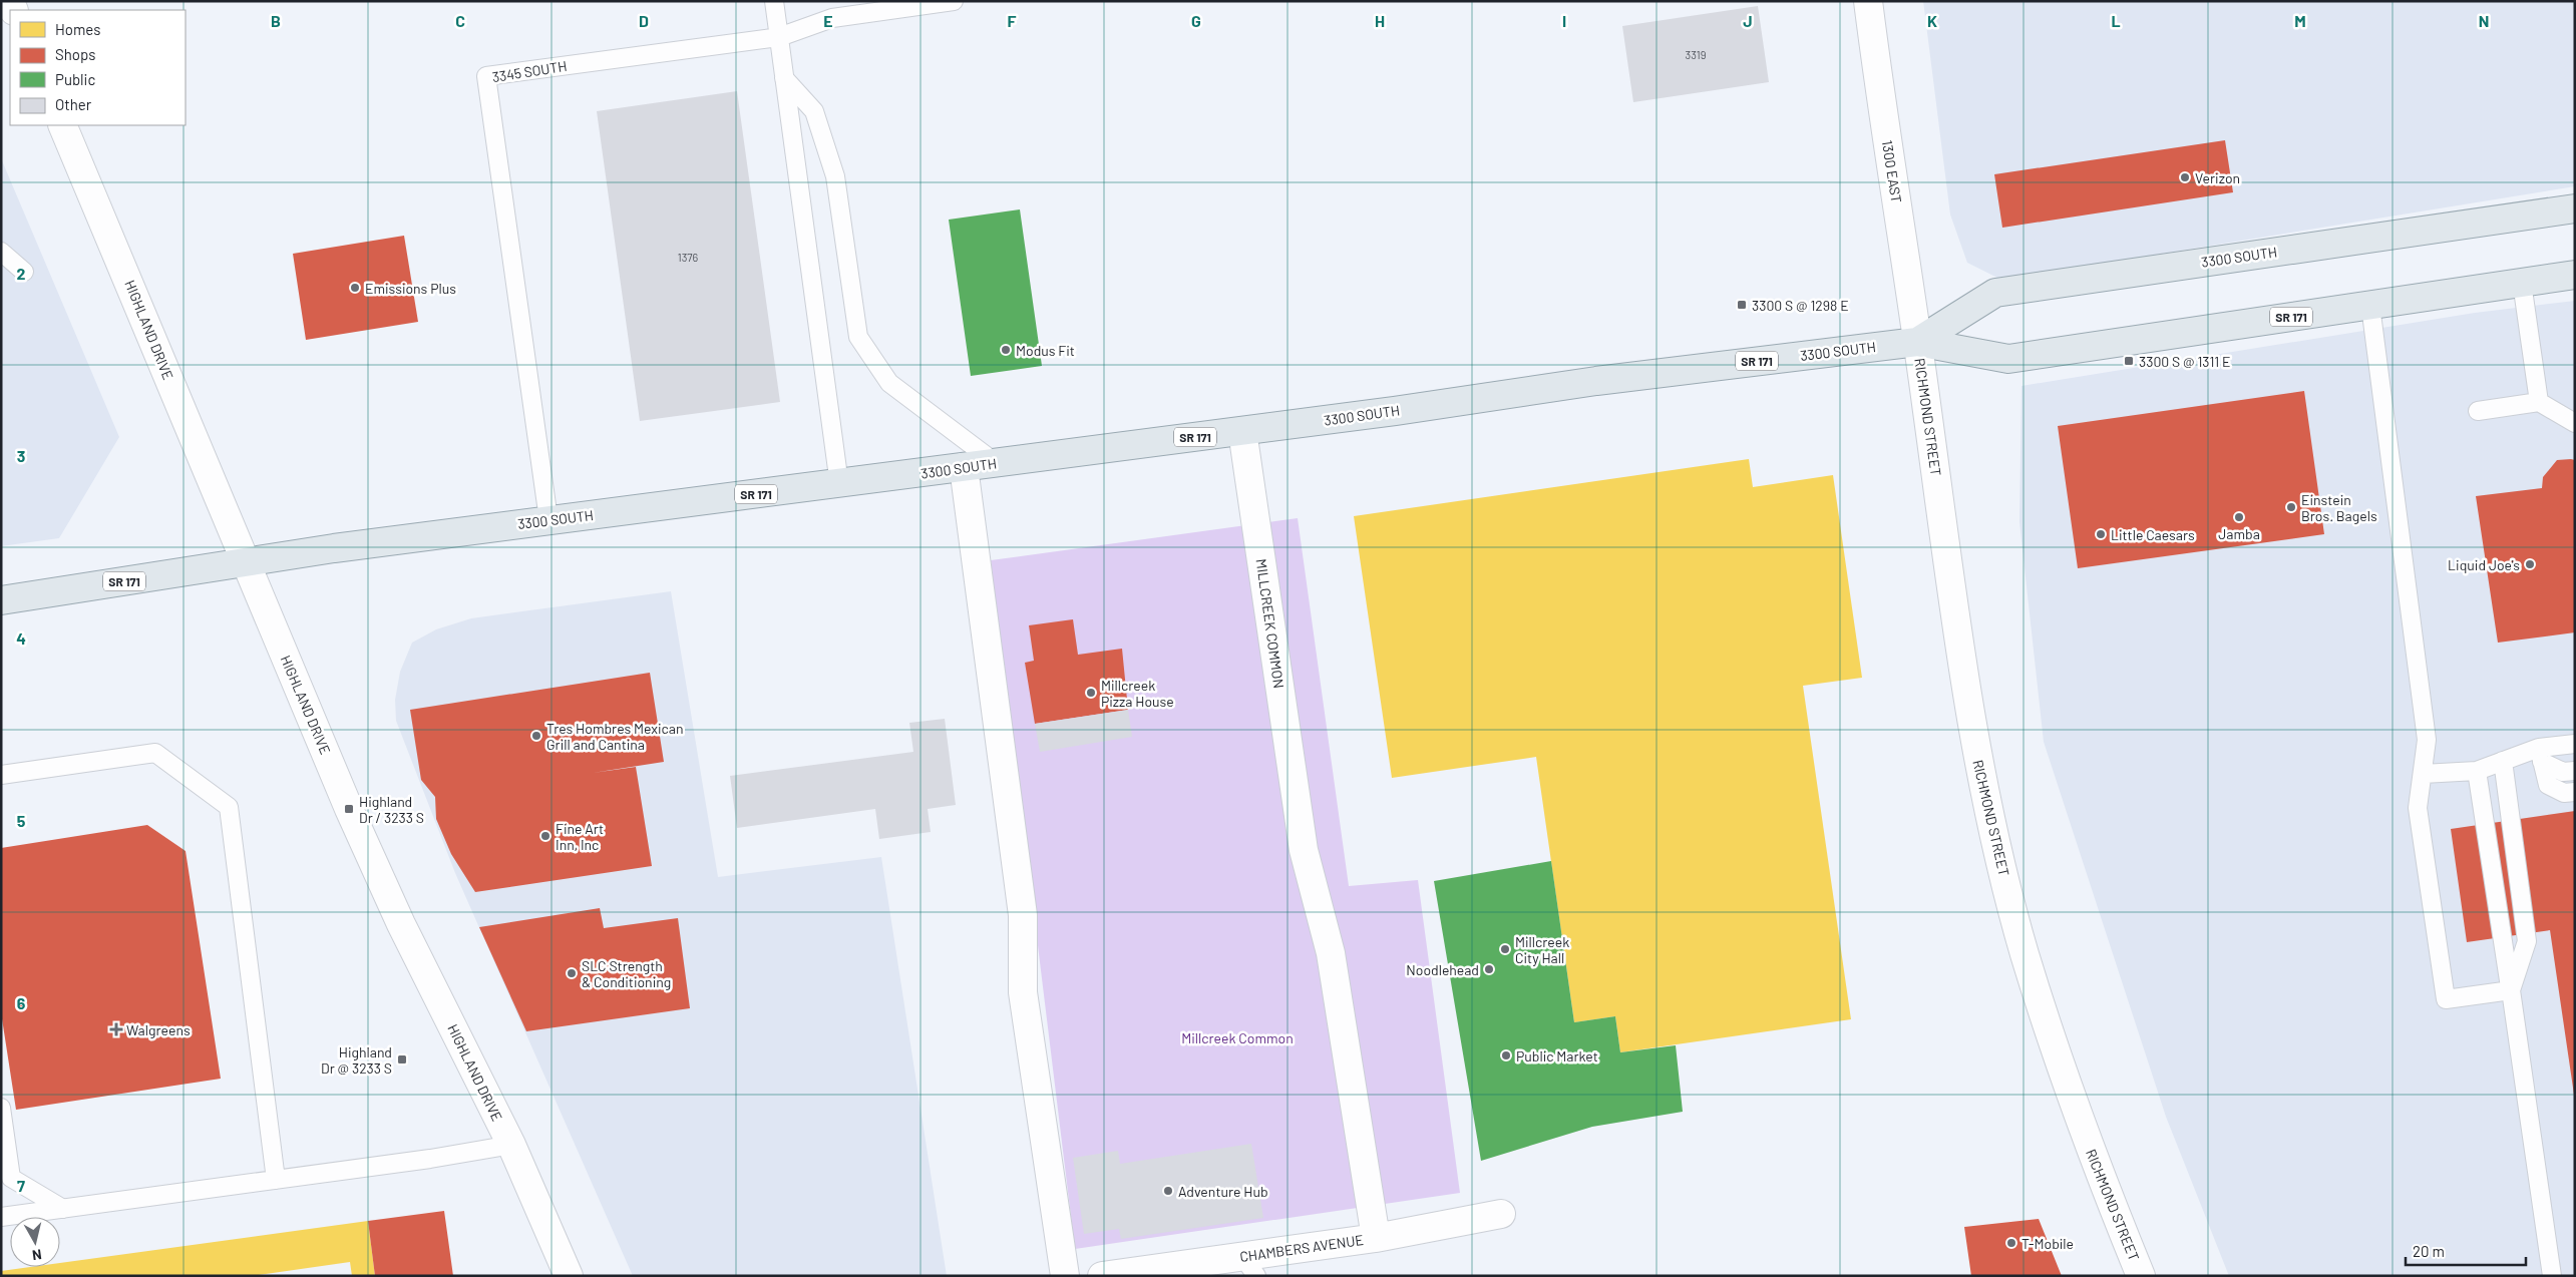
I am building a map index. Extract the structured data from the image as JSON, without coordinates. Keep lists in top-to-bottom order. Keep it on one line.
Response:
{"streets":{"main road":["1300 EAST","3300 SOUTH","SR 171","HIGHLAND DRIVE","RICHMOND STREET","MILLCREEK COMMON","CHAMBERS AVENUE"],"lane":["3345 SOUTH"]},"crossings":[["3345 SOUTH","3300 SOUTH"],["1300 EAST","3300 SOUTH"],["1300 EAST","RICHMOND STREET"],["3300 SOUTH","HIGHLAND DRIVE"],["3300 SOUTH","RICHMOND STREET"],["3300 SOUTH","MILLCREEK COMMON"],["MILLCREEK COMMON","CHAMBERS AVENUE"]],"parks":["Millcreek Common"],"places":{"other":["Verizon","Emissions Plus","Modus Fit","Einstein Bros. Bagels","Jamba","Little Caesars","Liquid Joe's","Millcreek Pizza House","Tres Hombres Mexican Grill and Cantina","Fine Art Inn, Inc","Millcreek City Hall","Noodlehead","SLC Strength & Conditioning","Public Market","Adventure Hub","T-Mobile"],"transit":["3300 S @ 1298 E","3300 S @ 1311 E","Highland Dr / 3233 S","Highland Dr @ 3233 S"],"health":["Walgreens"]},"house_numbers":["3319","1376"],"legend":["Homes","Shops","Public","Other"],"scale_bar":"20 m","north":"bottom","grid":{"columns":["B","C","D","E","F","G","H","I","J","K","L","M","N"],"rows":["2","3","4","5","6","7"]}}
